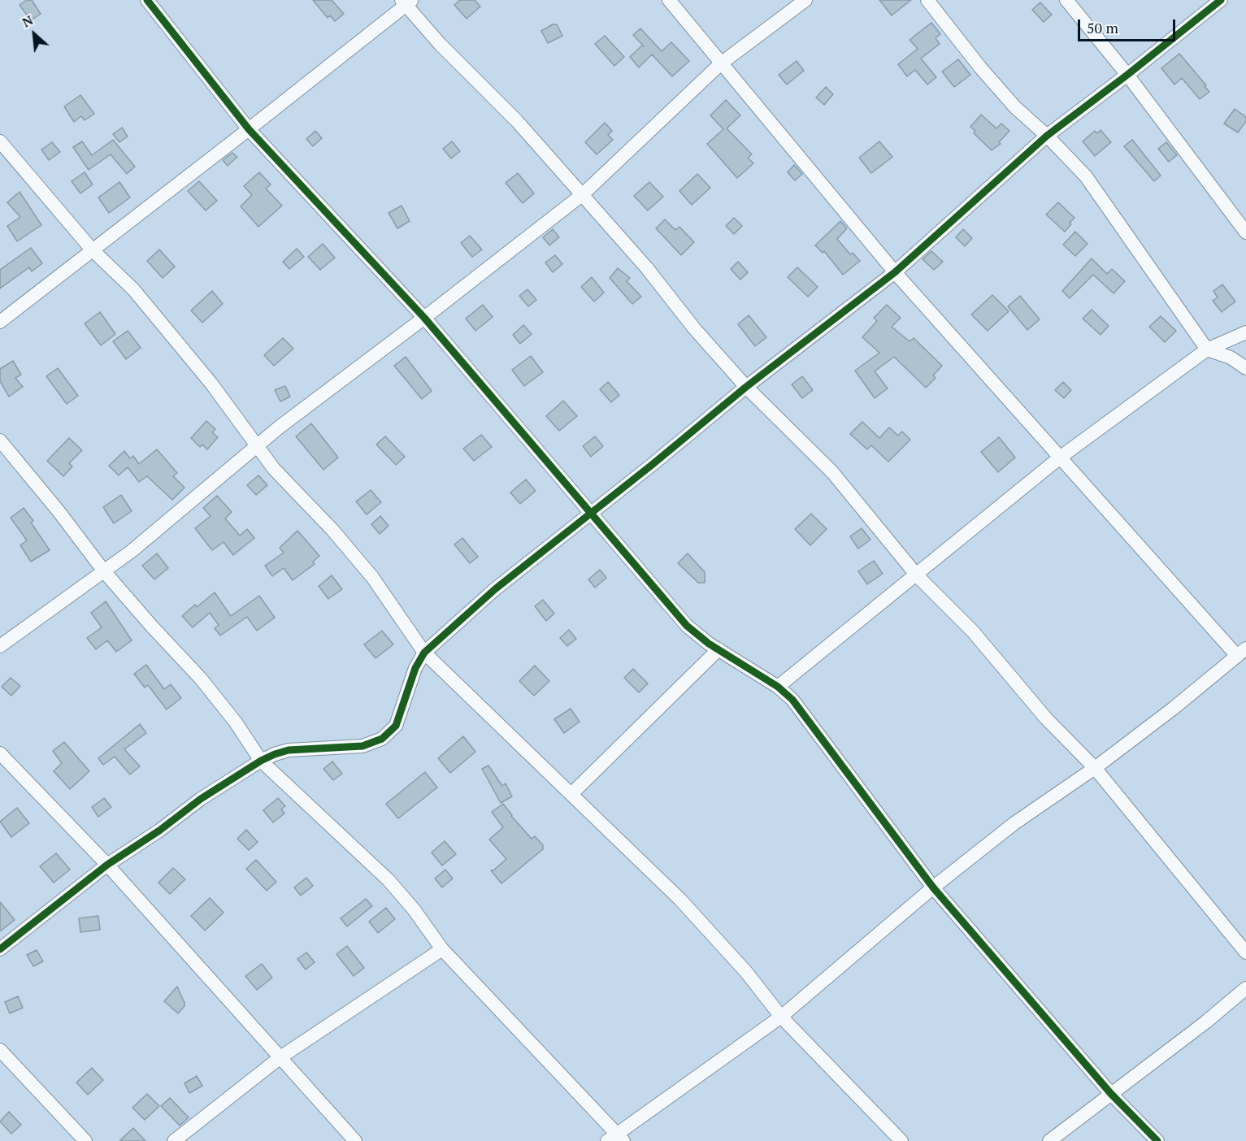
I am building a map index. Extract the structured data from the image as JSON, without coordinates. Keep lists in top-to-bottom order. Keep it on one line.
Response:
{"scale_bar":"50 m","north":"top left"}
